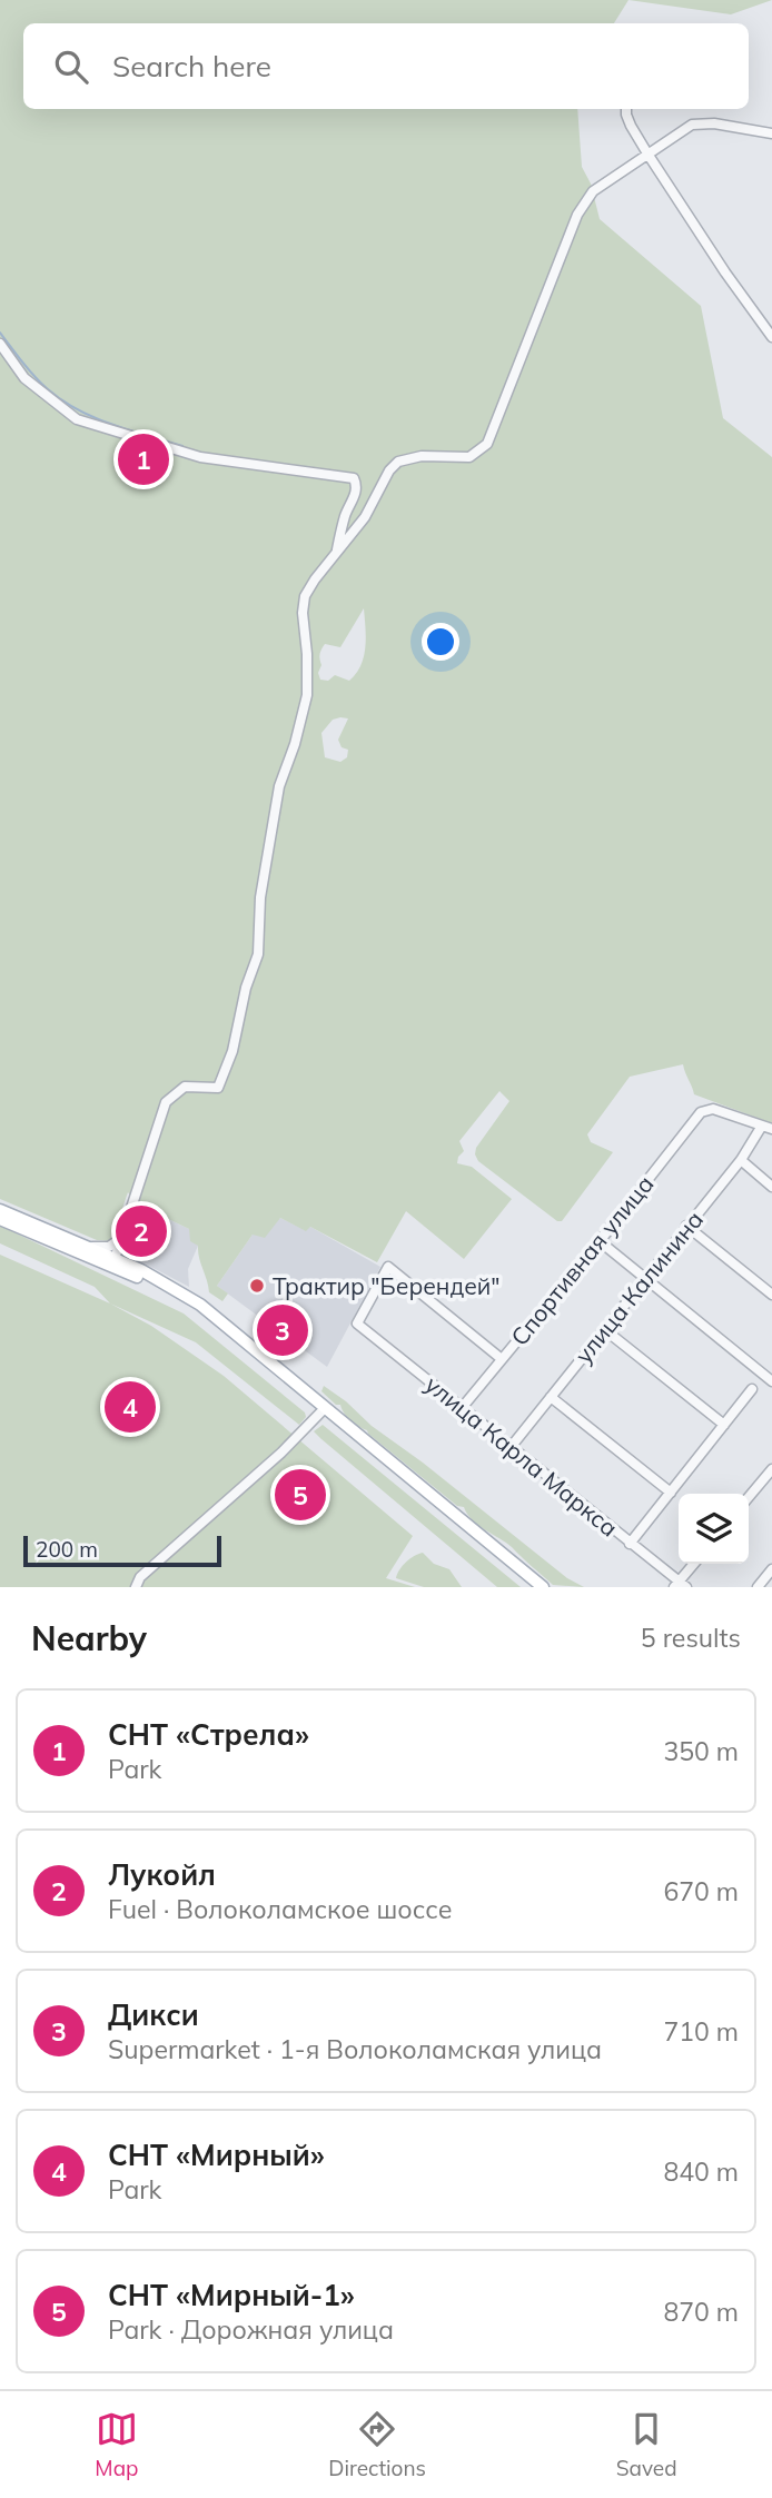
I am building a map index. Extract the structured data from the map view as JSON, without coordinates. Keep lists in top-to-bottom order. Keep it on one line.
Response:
{"streets":{"street":["Спортивная улица","улица Калинина","улица Карла Маркса"]},"crossings":[["Спортивная улица","улица Калинина"],["Спортивная улица","улица Карла Маркса"],["улица Калинина","улица Карла Маркса"]],"places":["Трактир \"Берендей\""],"scale_bar":"200 m","page":{"search":"Search here","pins":["1","2","3","4","5"],"scale":"200 m","heading":["Nearby","5 results"],"list":[{"mark":"1","name":"СНТ «Стрела»","note":"Park","value":"350 m"},{"mark":"2","name":"Лукойл","note":"Fuel · Волоколамское шоссе","value":"670 m"},{"mark":"3","name":"Дикси","note":"Supermarket · 1-я Волоколамская улица","value":"710 m"},{"mark":"4","name":"СНТ «Мирный»","note":"Park","value":"840 m"},{"mark":"5","name":"СНТ «Мирный-1»","note":"Park · Дорожная улица","value":"870 m"}],"nav":["Map","Directions","Saved"]}}
